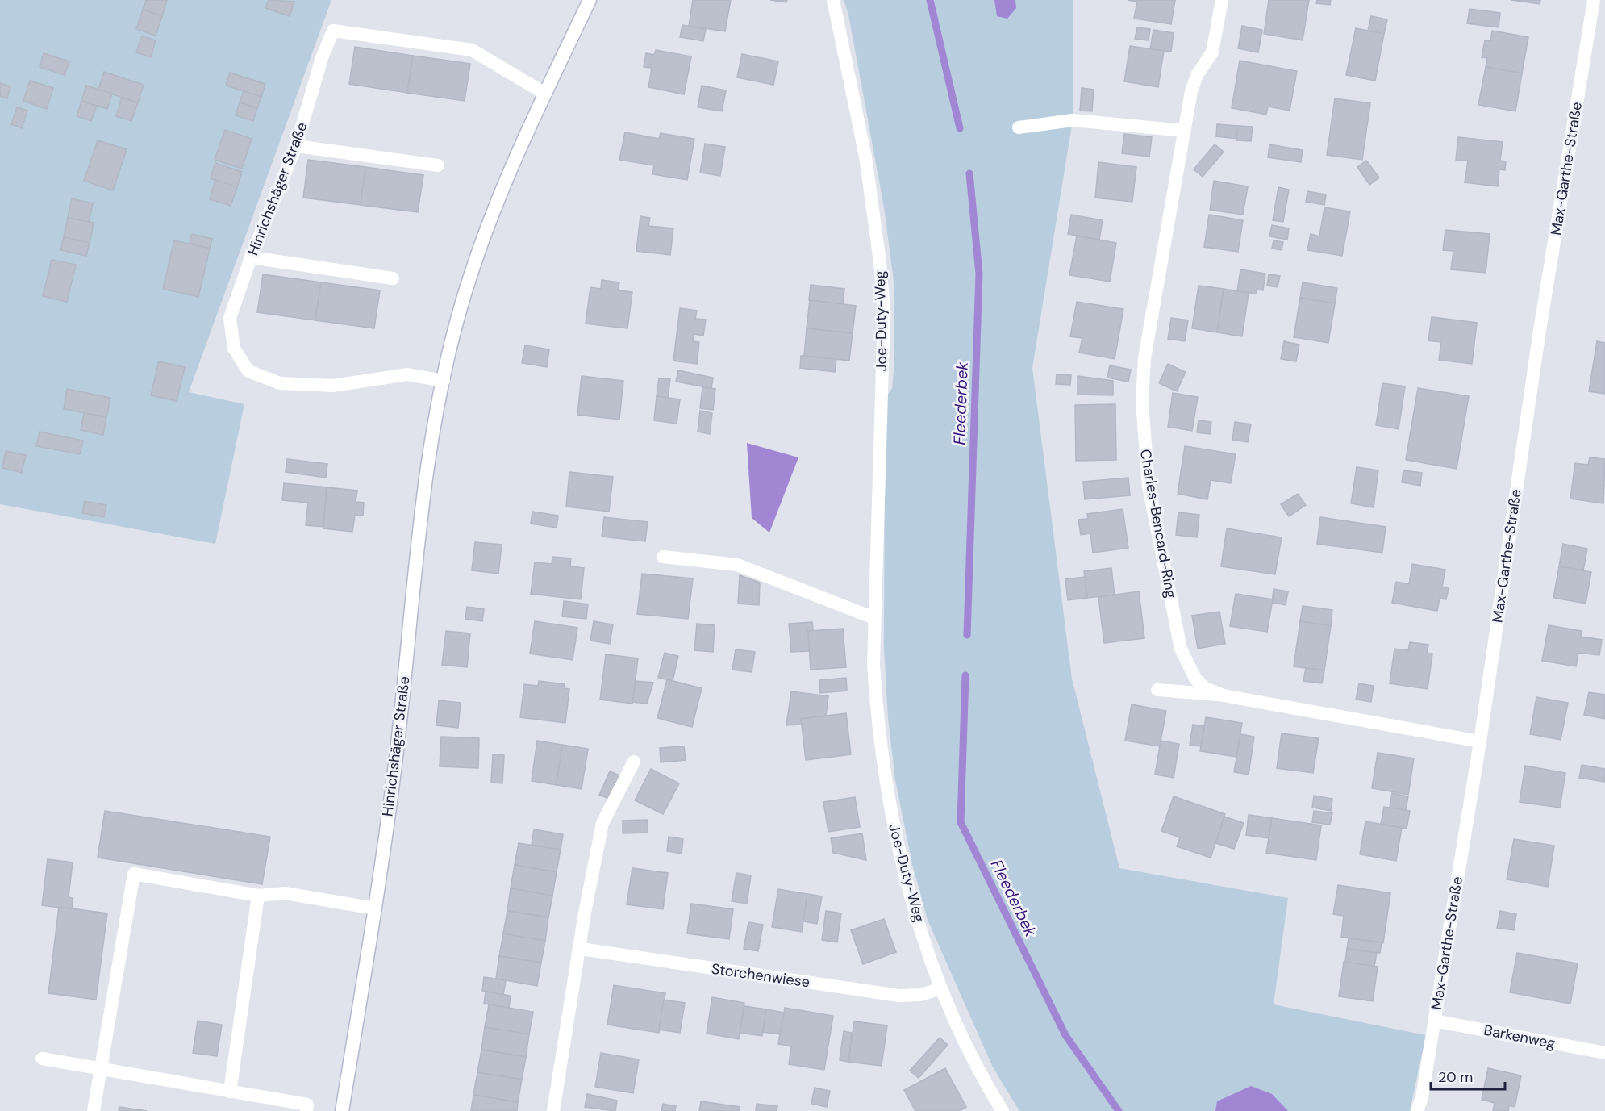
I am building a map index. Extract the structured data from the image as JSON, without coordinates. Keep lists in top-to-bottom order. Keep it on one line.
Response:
{"streets":{"street":["Max-Garthe-Straße","Hinrichshäger Straße","Joe-Duty-Weg","Charles-Bencard-Ring","Storchenwiese","Barkenweg"]},"crossings":[["Max-Garthe-Straße","Charles-Bencard-Ring"],["Max-Garthe-Straße","Barkenweg"],["Joe-Duty-Weg","Storchenwiese"]],"water":["Fleederbek"],"scale_bar":"20 m"}
